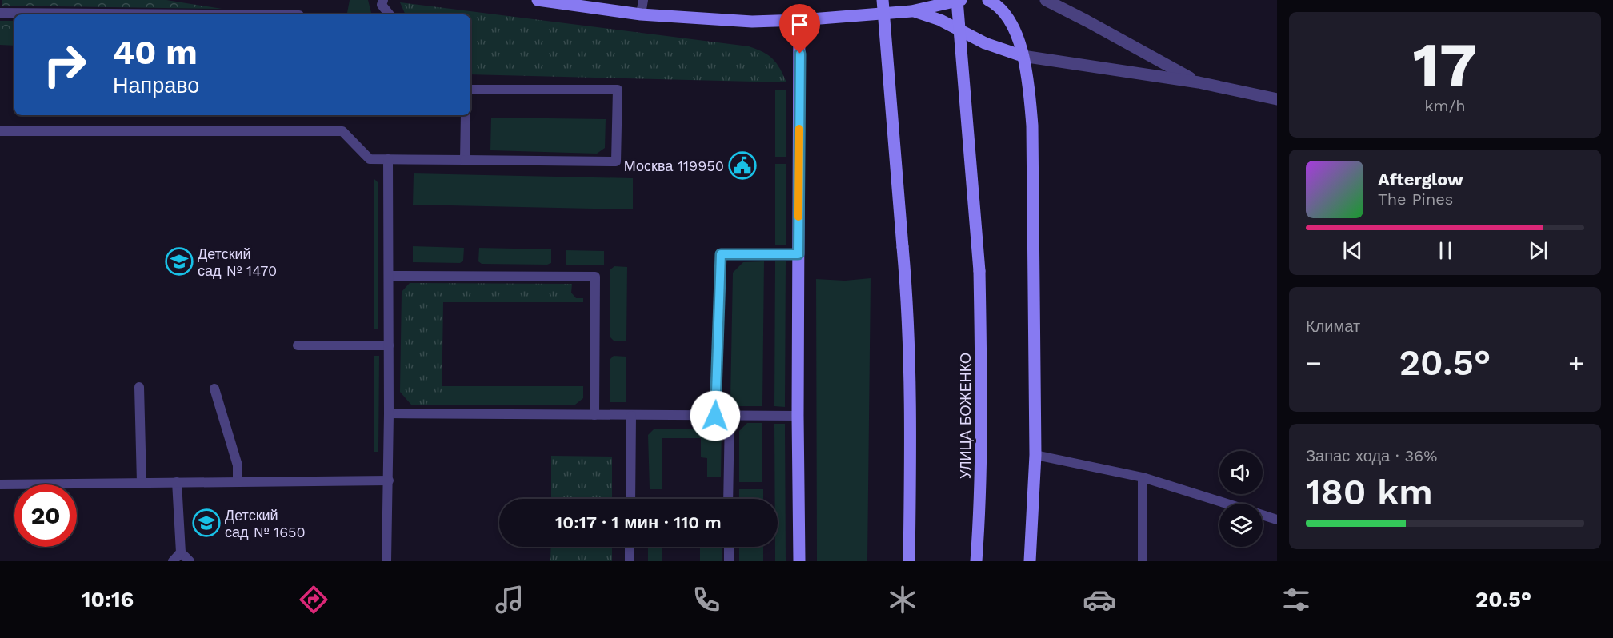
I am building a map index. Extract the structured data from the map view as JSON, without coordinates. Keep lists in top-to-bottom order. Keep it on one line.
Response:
{"streets":{"street":["УЛИЦА БОЖЕНКО"]},"places":{"public building":["Москва 119950"],"school or university":["Детский сад № 1470","Детский сад № 1650"]},"page":{"tile":[["17","km/h"],"Климат",["Запас хода · 36%","180 km"]],"turn":["40 m","Направо"],"song":["Afterglow","The Pines"],"heat":["−","20.5°","+"],"limit":"20","trip":"10:17 · 1 мин · 110 m","tabs":["10:16","20.5°"]}}
